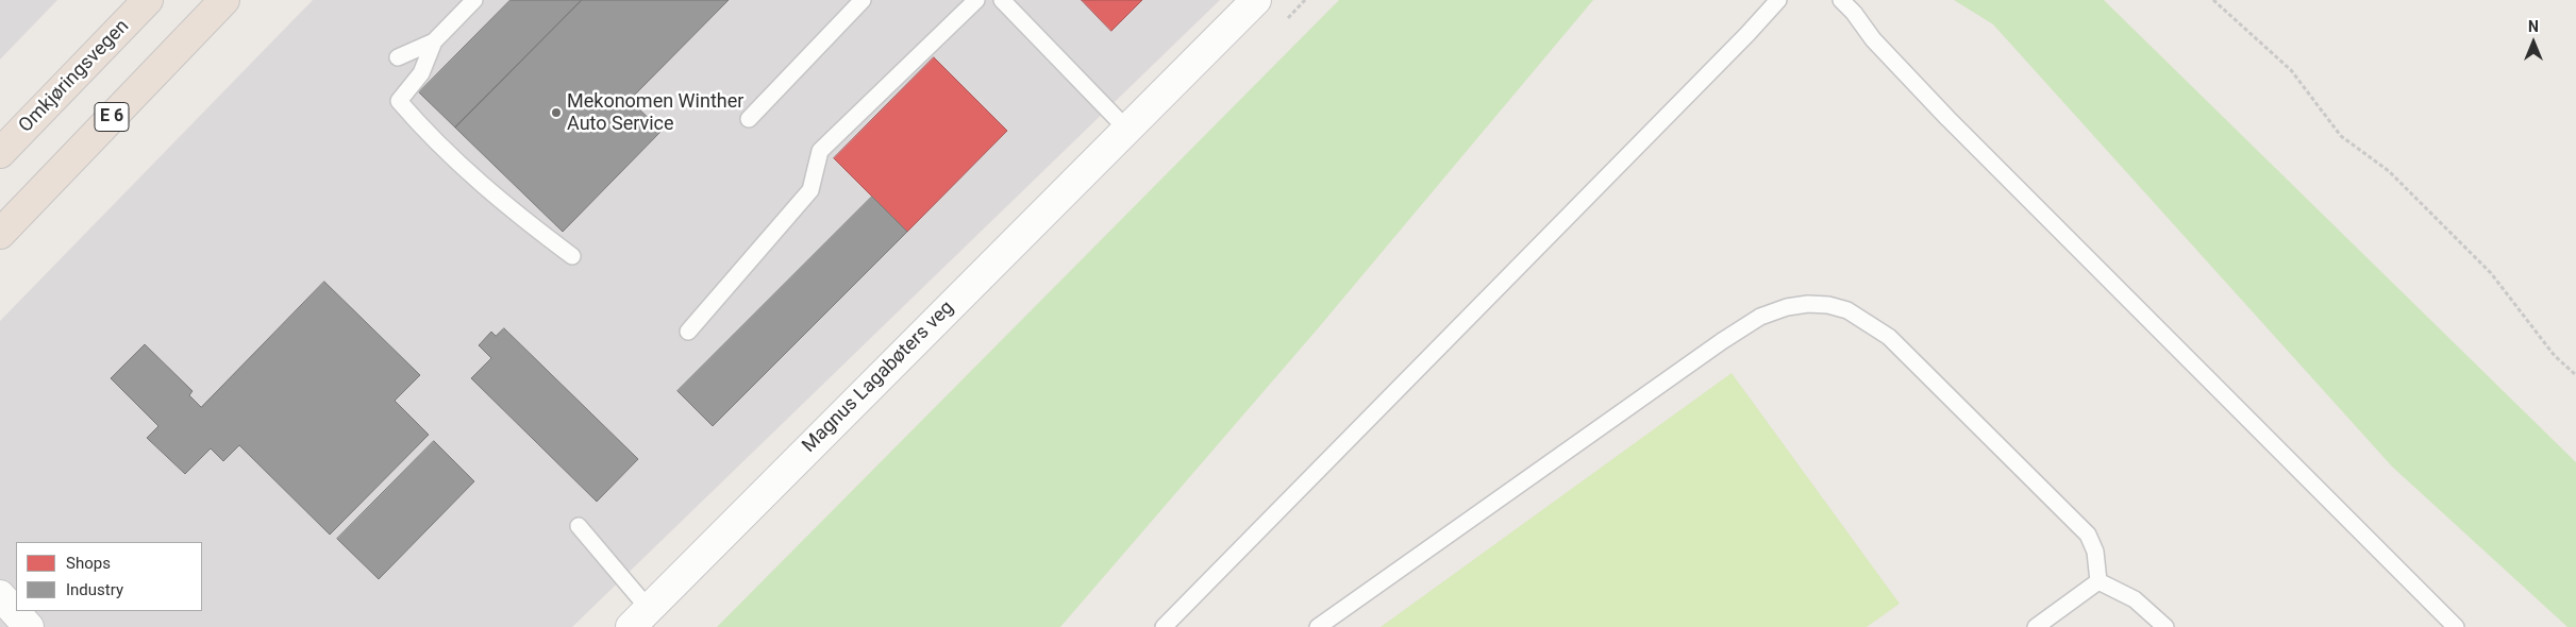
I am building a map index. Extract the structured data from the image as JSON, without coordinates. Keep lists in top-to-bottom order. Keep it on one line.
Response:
{"streets":{"highway":["Omkjøringsvegen","E 6"],"street":["Magnus Lagabøters veg"]},"places":["Mekonomen Winther Auto Service"],"legend":["Shops","Industry"],"north":"top"}
